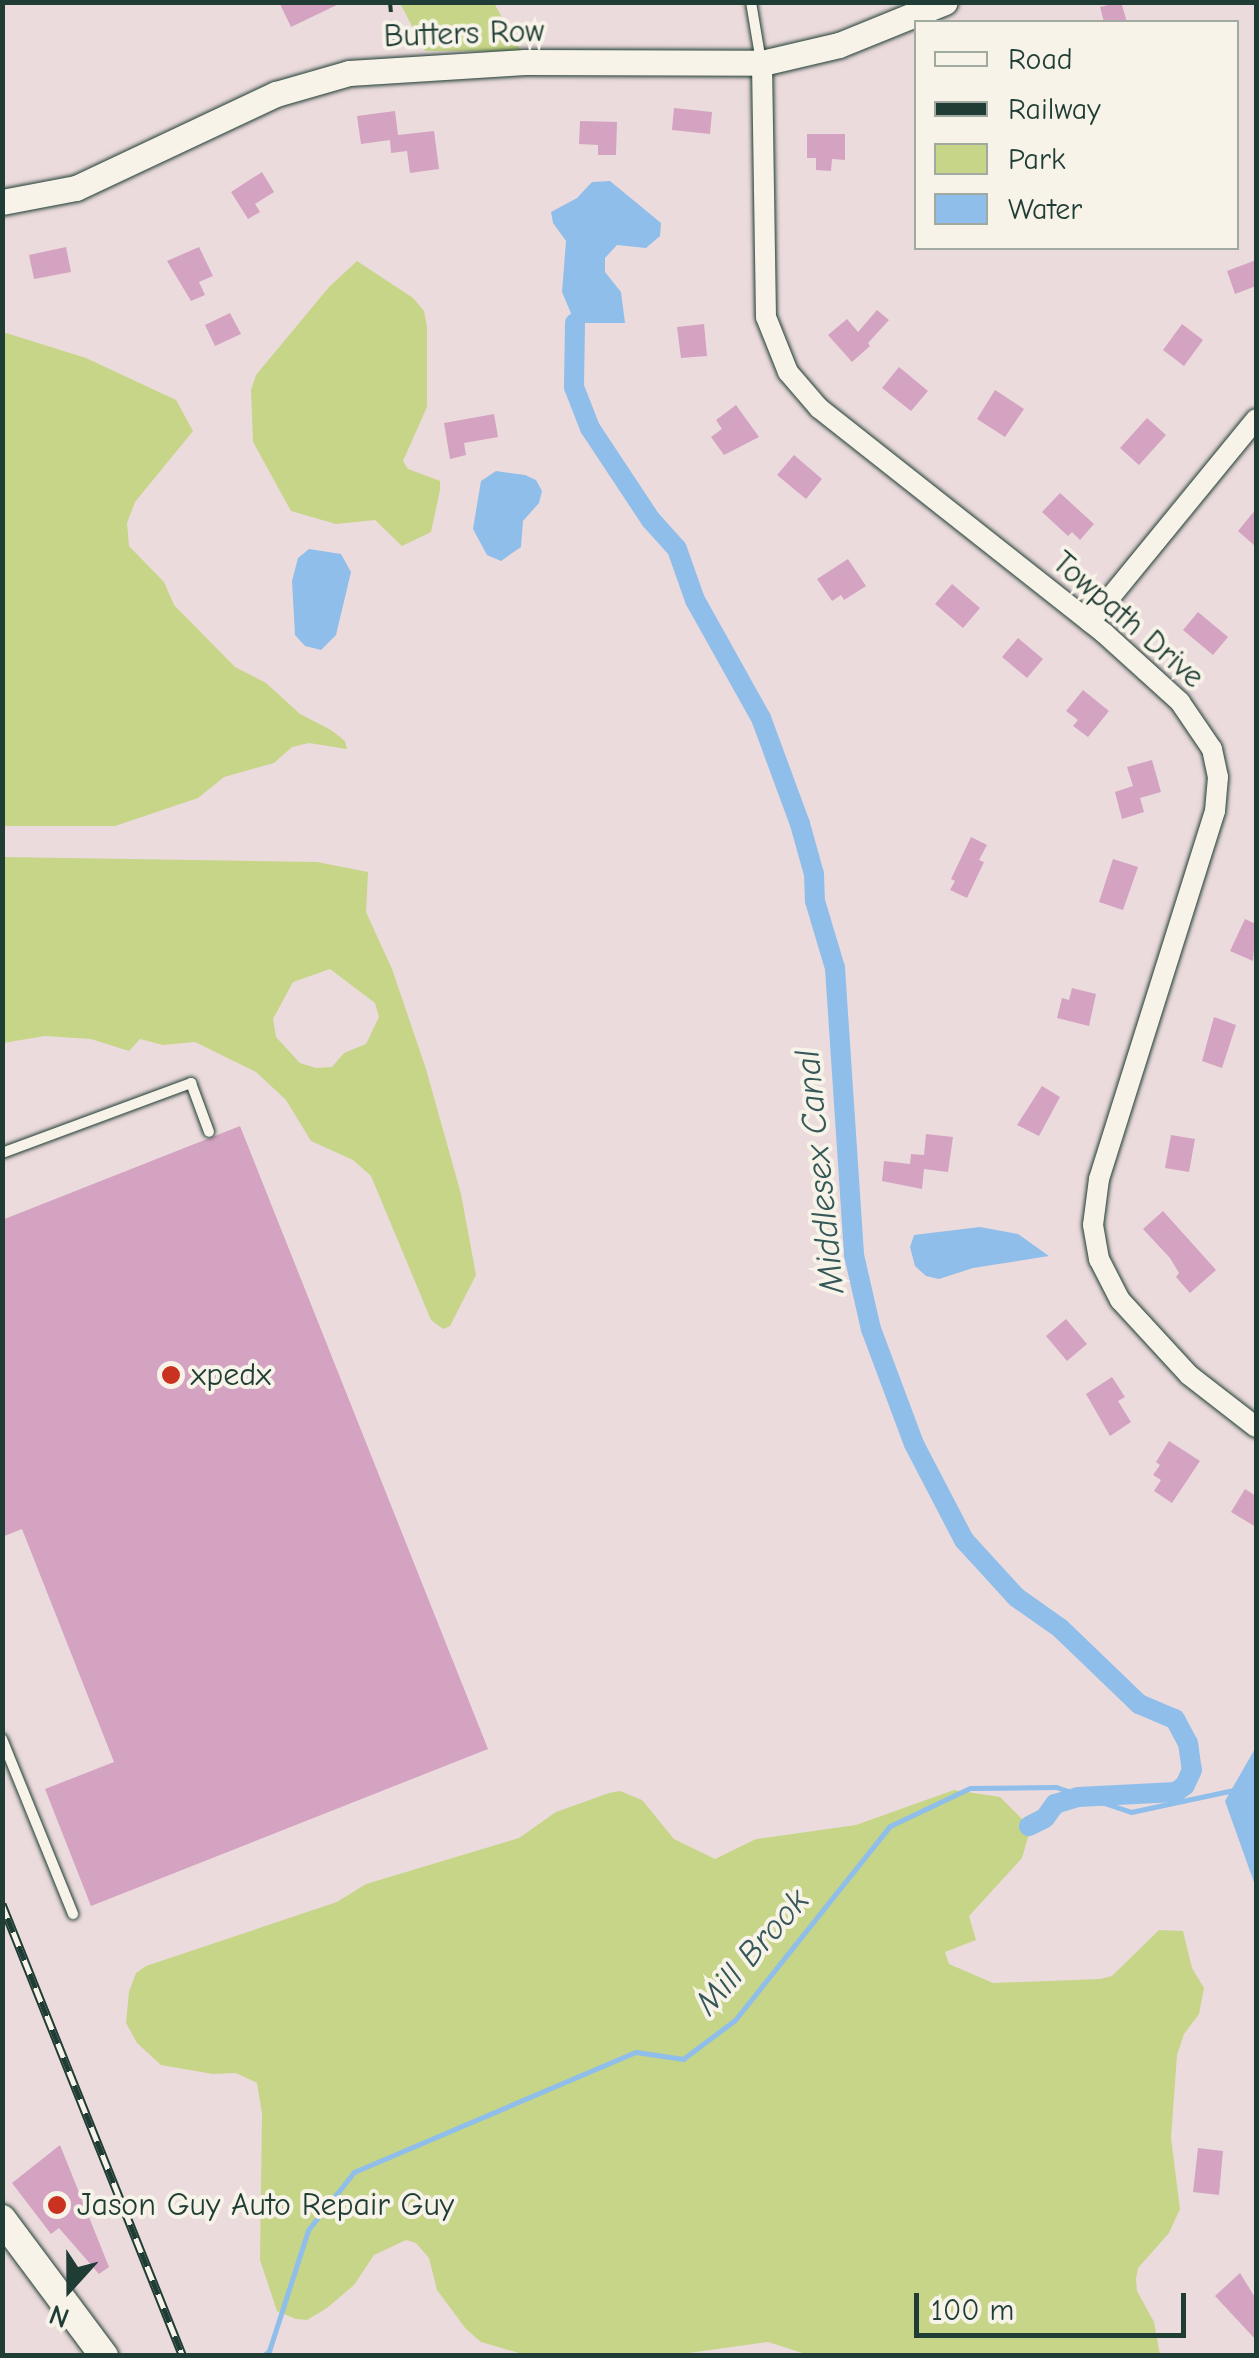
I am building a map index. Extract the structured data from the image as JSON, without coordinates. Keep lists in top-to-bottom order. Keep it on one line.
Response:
{"streets":{"street":["Butters Row","Towpath Drive"]},"crossings":[["Butters Row","Towpath Drive"]],"water":["Middlesex Canal","Mill Brook"],"places":["xpedx","Jason Guy Auto Repair Guy"],"legend":["Road","Railway","Park","Water"],"scale_bar":"100 m","north":"bottom"}
